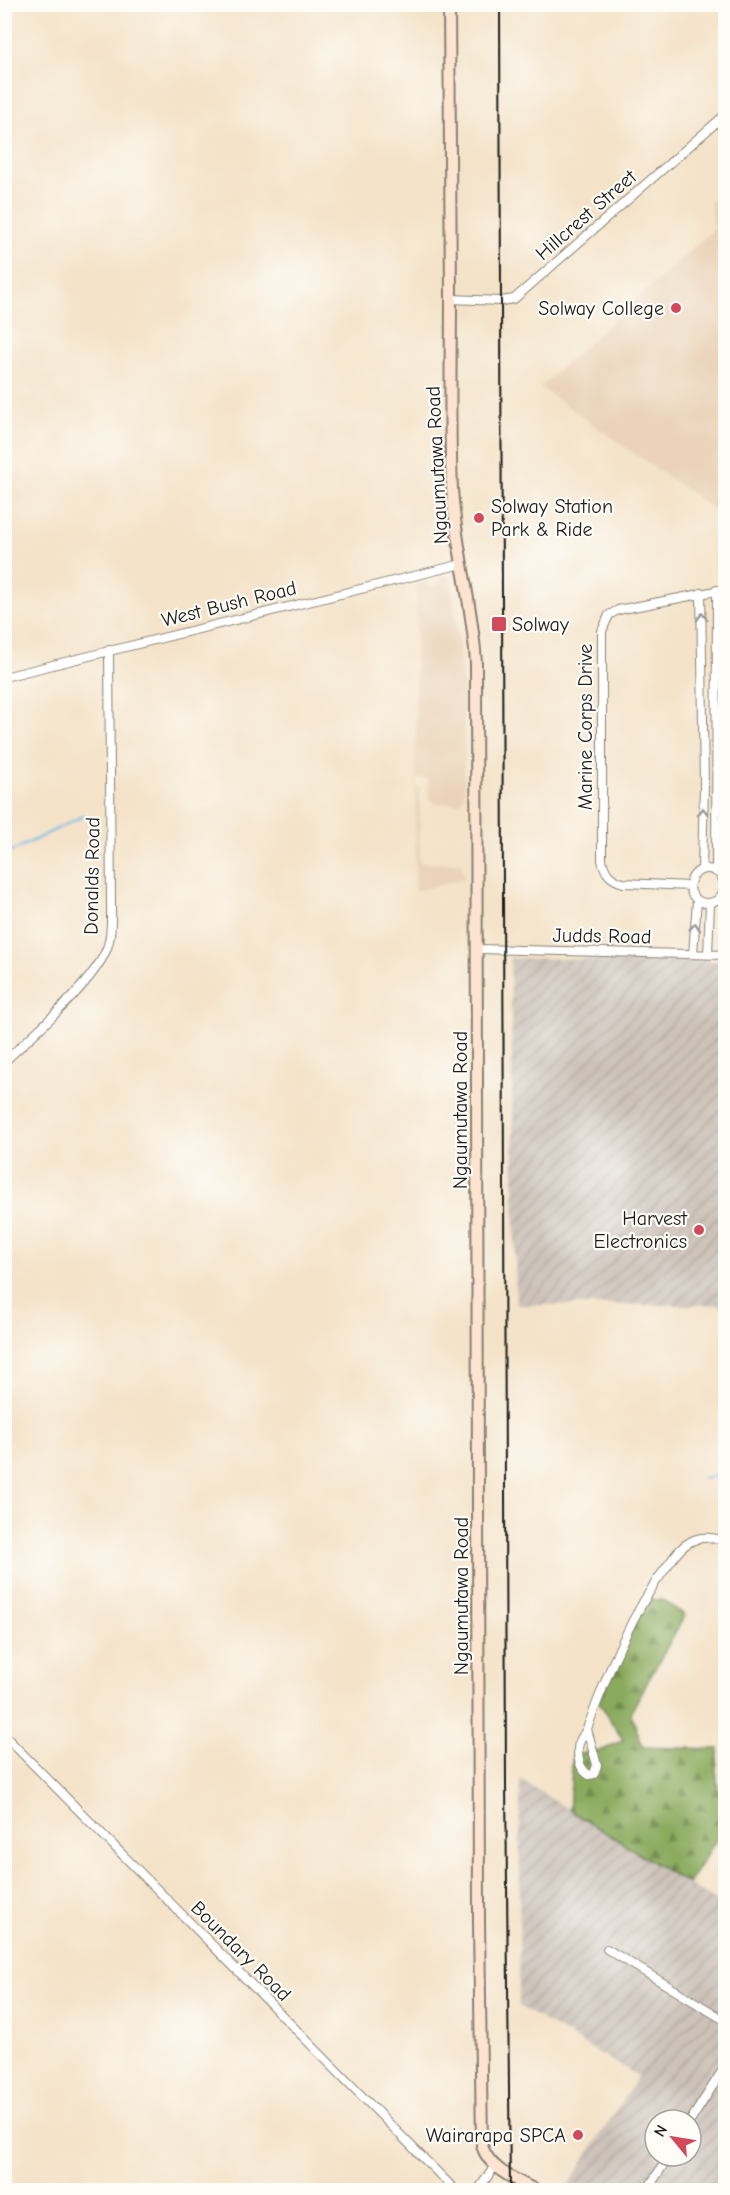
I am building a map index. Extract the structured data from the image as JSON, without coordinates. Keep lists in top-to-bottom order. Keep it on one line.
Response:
{"streets":{"main road":["Ngaumutawa Road"],"street":["Hillcrest Street","West Bush Road","Marine Corps Drive","Donalds Road","Judds Road","Boundary Road"]},"crossings":[["Hillcrest Street","Ngaumutawa Road"],["Ngaumutawa Road","West Bush Road"],["Ngaumutawa Road","Judds Road"],["West Bush Road","Donalds Road"]],"places":{"other":["Solway College","Solway Station Park & Ride","Harvest Electronics","Wairarapa SPCA"],"transit":["Solway"]},"north":"top left"}
